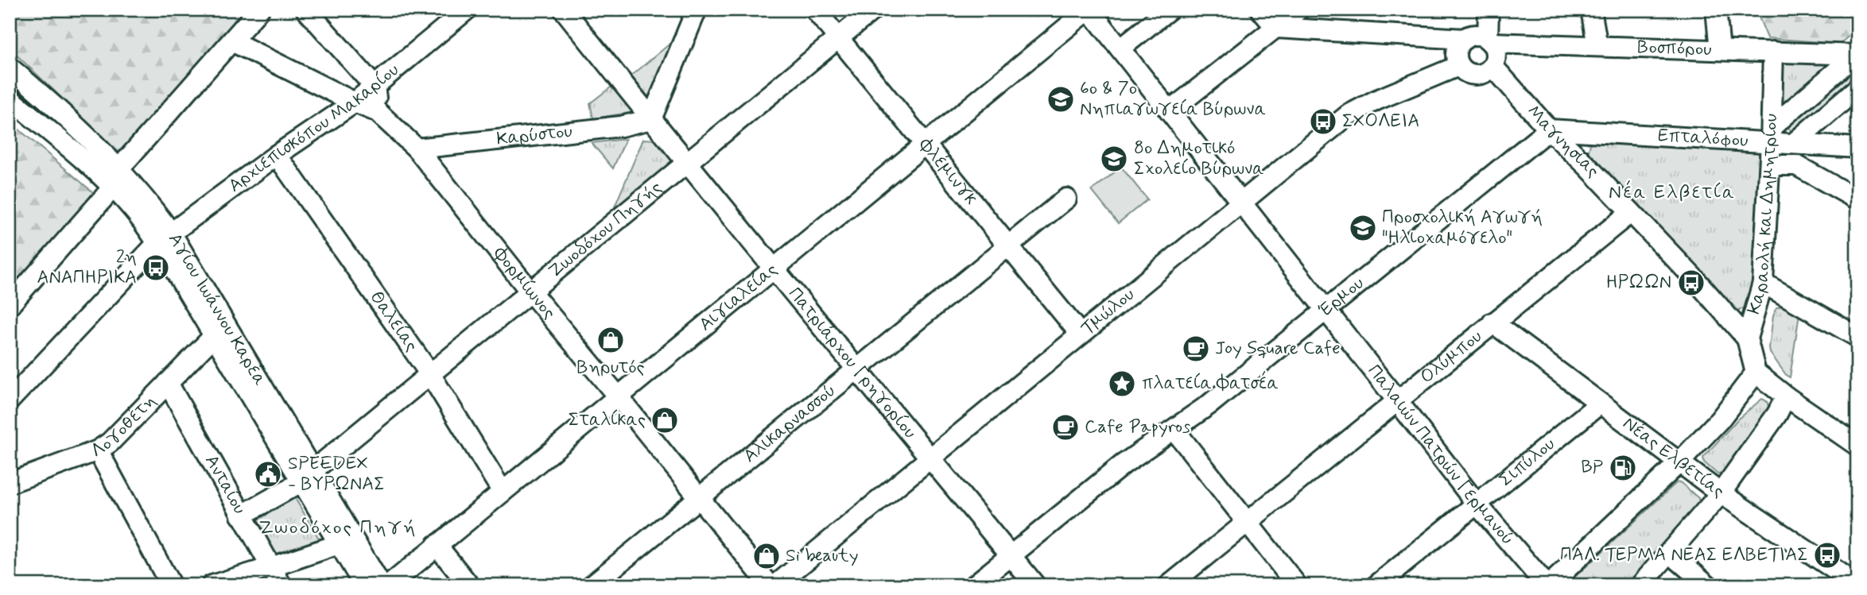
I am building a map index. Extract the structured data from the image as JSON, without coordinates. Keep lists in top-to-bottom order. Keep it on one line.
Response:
{"streets":{"street":["Βοσπόρου","Αρχιεπισκόπου Μακαρίου","Καρύστου","Επταλόφου","Μαγνησίας","Φλέμινγκ","Καραολή και Δημητρίου","Ζωοδόχου Πηγής","Φορμίωνος","Έρμου","Αιγιαλείας","Αγίου Ιωάννου Καρέα","Τμώλου","Θαλείας","Ολύμπου","Πατριάρχου Γρηγορίου","Αλικαρνασσού","Λογοθέτη","Παλαιών Πατρών Γερμανού","Νέας Ελβετίας","Σιπύλου","Ανταίου"]},"crossings":[["Βοσπόρου","Μαγνησίας"],["Βοσπόρου","Καραολή και Δημητρίου"],["Βοσπόρου","Τμώλου"],["Αρχιεπισκόπου Μακαρίου","Φορμίωνος"],["Αρχιεπισκόπου Μακαρίου","Αγίου Ιωάννου Καρέα"],["Αρχιεπισκόπου Μακαρίου","Θαλείας"],["Καρύστου","Φορμίωνος"],["Καρύστου","Πατριάρχου Γρηγορίου"],["Επταλόφου","Μαγνησίας"],["Επταλόφου","Καραολή και Δημητρίου"],["Επταλόφου","Έρμου"],["Μαγνησίας","Καραολή και Δημητρίου"],["Μαγνησίας","Έρμου"],["Μαγνησίας","Τμώλου"],["Μαγνησίας","Ολύμπου"],["Φλέμινγκ","Ζωοδόχου Πηγής"],["Φλέμινγκ","Αιγιαλείας"],["Φλέμινγκ","Τμώλου"],["Φλέμινγκ","Αλικαρνασσού"],["Ζωοδόχου Πηγής","Φορμίωνος"],["Ζωοδόχου Πηγής","Αγίου Ιωάννου Καρέα"],["Ζωοδόχου Πηγής","Θαλείας"],["Ζωοδόχου Πηγής","Πατριάρχου Γρηγορίου"],["Ζωοδόχου Πηγής","Ανταίου"],["Φορμίωνος","Αιγιαλείας"],["Φορμίωνος","Αλικαρνασσού"],["Έρμου","Πατριάρχου Γρηγορίου"],["Έρμου","Παλαιών Πατρών Γερμανού"],["Αιγιαλείας","Θαλείας"],["Αιγιαλείας","Πατριάρχου Γρηγορίου"],["Αιγιαλείας","Παλαιών Πατρών Γερμανού"],["Αγίου Ιωάννου Καρέα","Λογοθέτη"],["Τμώλου","Πατριάρχου Γρηγορίου"],["Τμώλου","Παλαιών Πατρών Γερμανού"],["Ολύμπου","Παλαιών Πατρών Γερμανού"],["Ολύμπου","Νέας Ελβετίας"],["Πατριάρχου Γρηγορίου","Αλικαρνασσού"],["Λογοθέτη","Ανταίου"],["Παλαιών Πατρών Γερμανού","Σιπύλου"],["Νέας Ελβετίας","Σιπύλου"]],"districts":["Νέα Ελβετία","Ζωοδόχος Πηγή"],"places":{"school or university":["6ο & 7ο Νηπιαγωγεία Βύρωνα","8ο Δημοτικό Σχολείο Βύρωνα","Προσχολική Αγωγή \"Ηλιοχαμόγελο\""],"bus stop":["ΣΧΟΛΕΙΑ","2η ΑΝΑΠΗΡΙΚΑ","ΗΡΩΩΝ","ΠΑΛ. ΤΕΡΜΑ ΝΕΑΣ ΕΛΒΕΤΙΑΣ"],"shop":["Βηρυτός","Σταλίκας","Si beauty"],"cafe":["Joy Square Cafe","Cafe Papyros"],"place":["πλατεία Φατσέα"],"fuel station":["BP"],"public building":["SPEEDEX - ΒΥΡΩΝΑΣ"]}}
